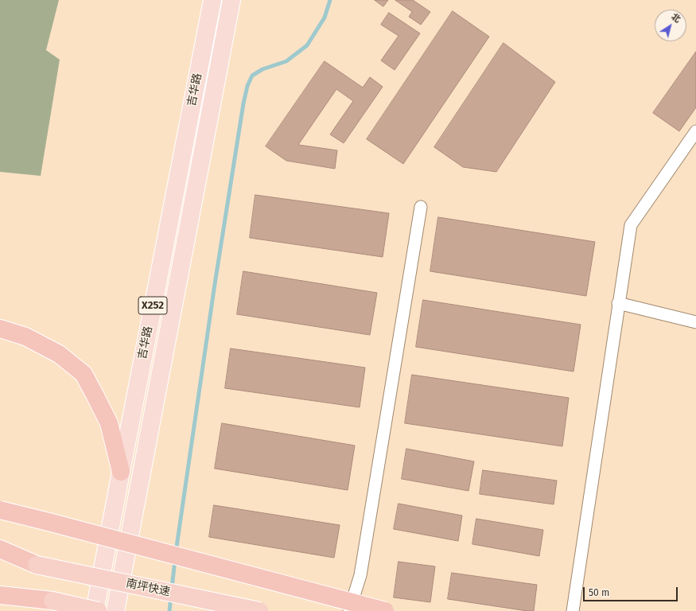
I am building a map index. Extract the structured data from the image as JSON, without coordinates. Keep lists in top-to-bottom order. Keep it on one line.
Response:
{"streets":{"highway":["南坪快速"],"main road":["吉华路","X252"]},"scale_bar":"50 m","north":"top right"}
